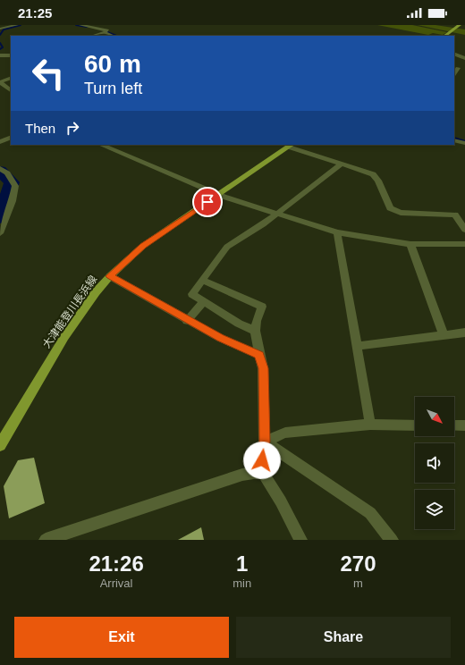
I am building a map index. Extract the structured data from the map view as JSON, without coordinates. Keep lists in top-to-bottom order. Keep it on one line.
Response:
{"streets":{"main road":["大津能登川長浜線"]},"north":"bottom right","page":{"status":"21:25","turn":["60 m","Turn left"],"then":"Then","eta":["21:26","Arrival","1","min","270","m"],"buttons":["Exit","Share"]}}
